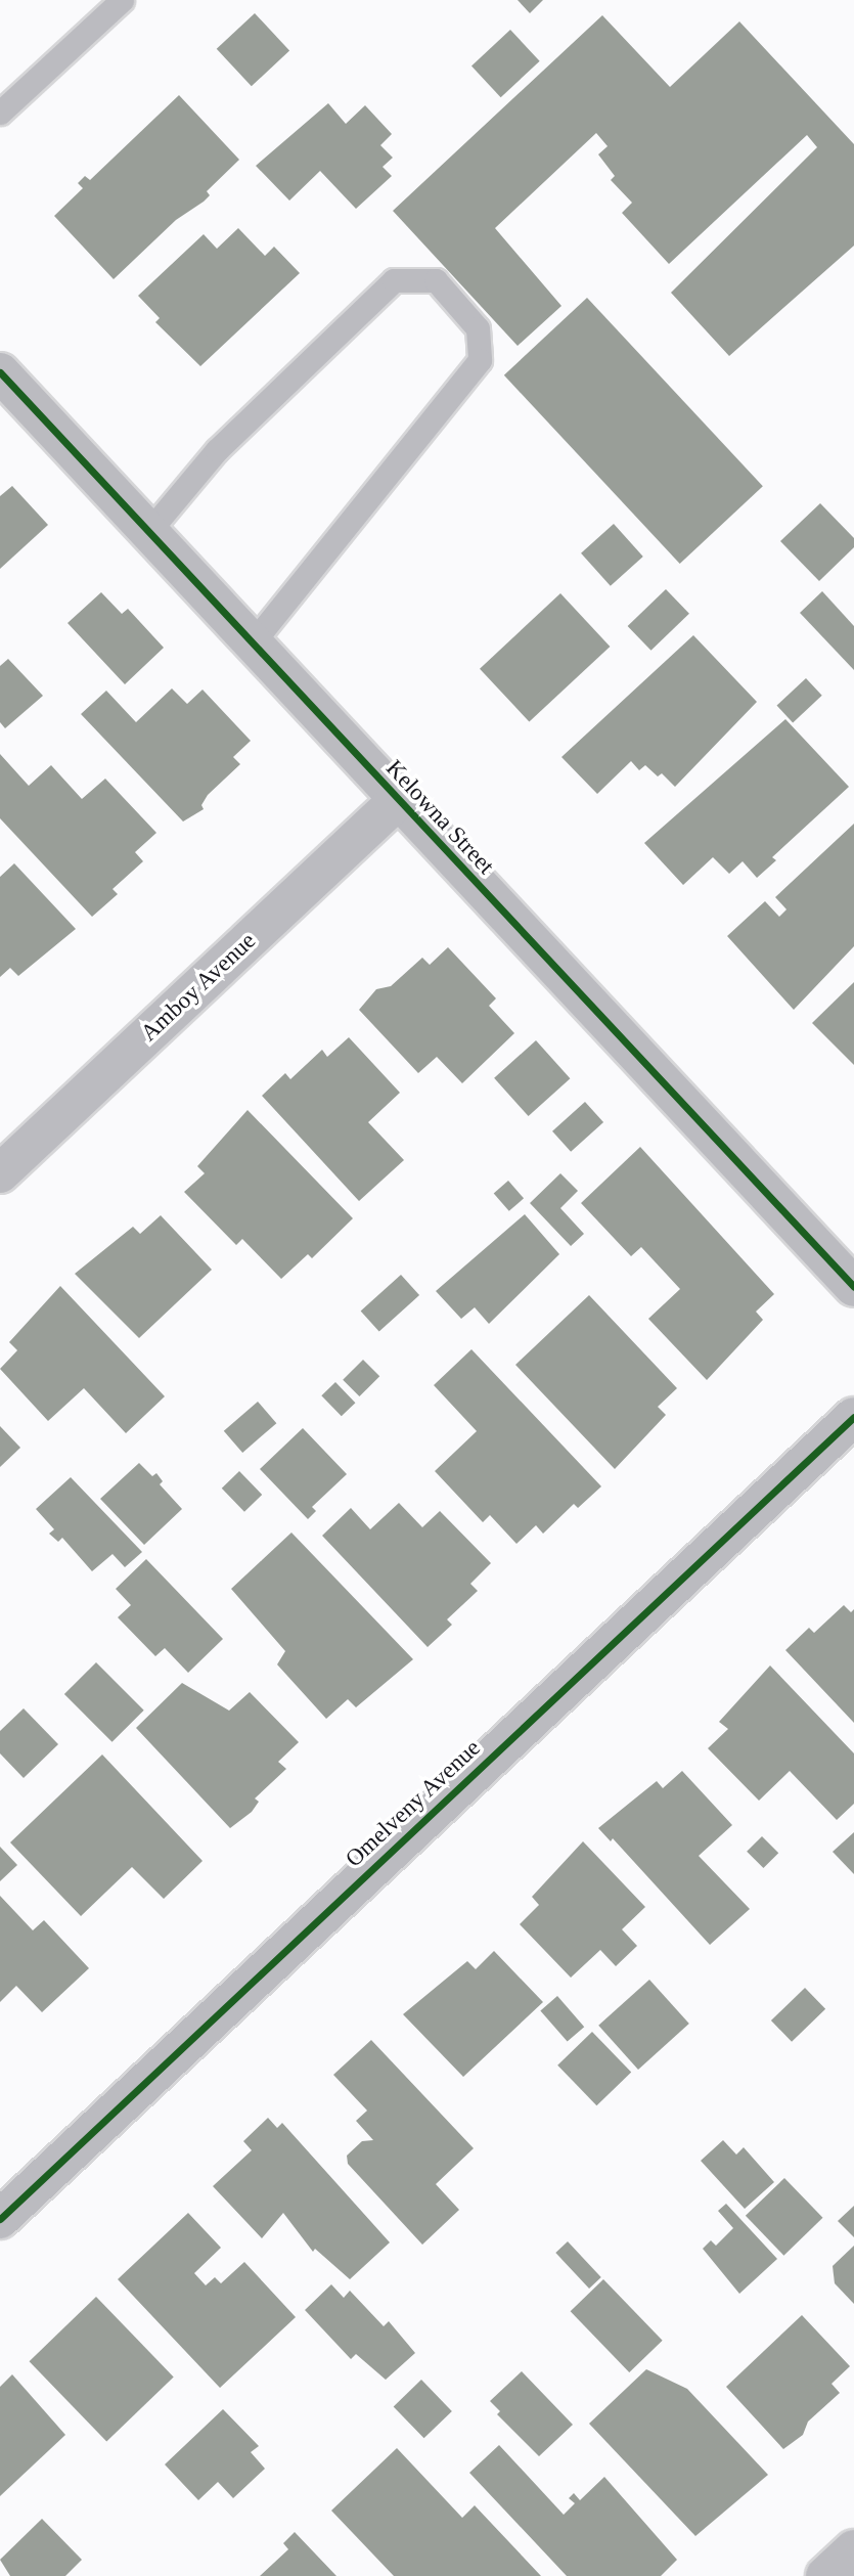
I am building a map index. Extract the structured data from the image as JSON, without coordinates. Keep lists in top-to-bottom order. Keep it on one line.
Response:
{"streets":{"street":["Kelowna Street","Amboy Avenue","Omelveny Avenue"]},"crossings":[["Kelowna Street","Amboy Avenue"]]}
